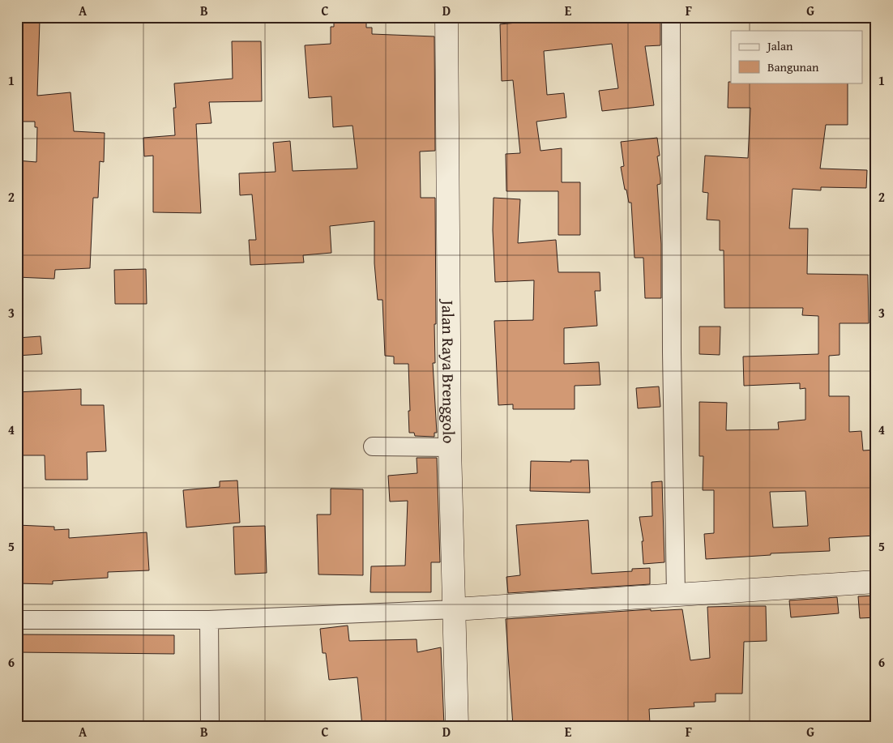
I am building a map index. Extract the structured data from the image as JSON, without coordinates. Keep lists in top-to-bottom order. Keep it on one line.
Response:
{"streets":{"main road":["Jalan Raya Brenggolo"]},"legend":["Jalan","Bangunan"],"grid":{"columns":["A","B","C","D","E","F","G"],"rows":["1","2","3","4","5","6"]}}
